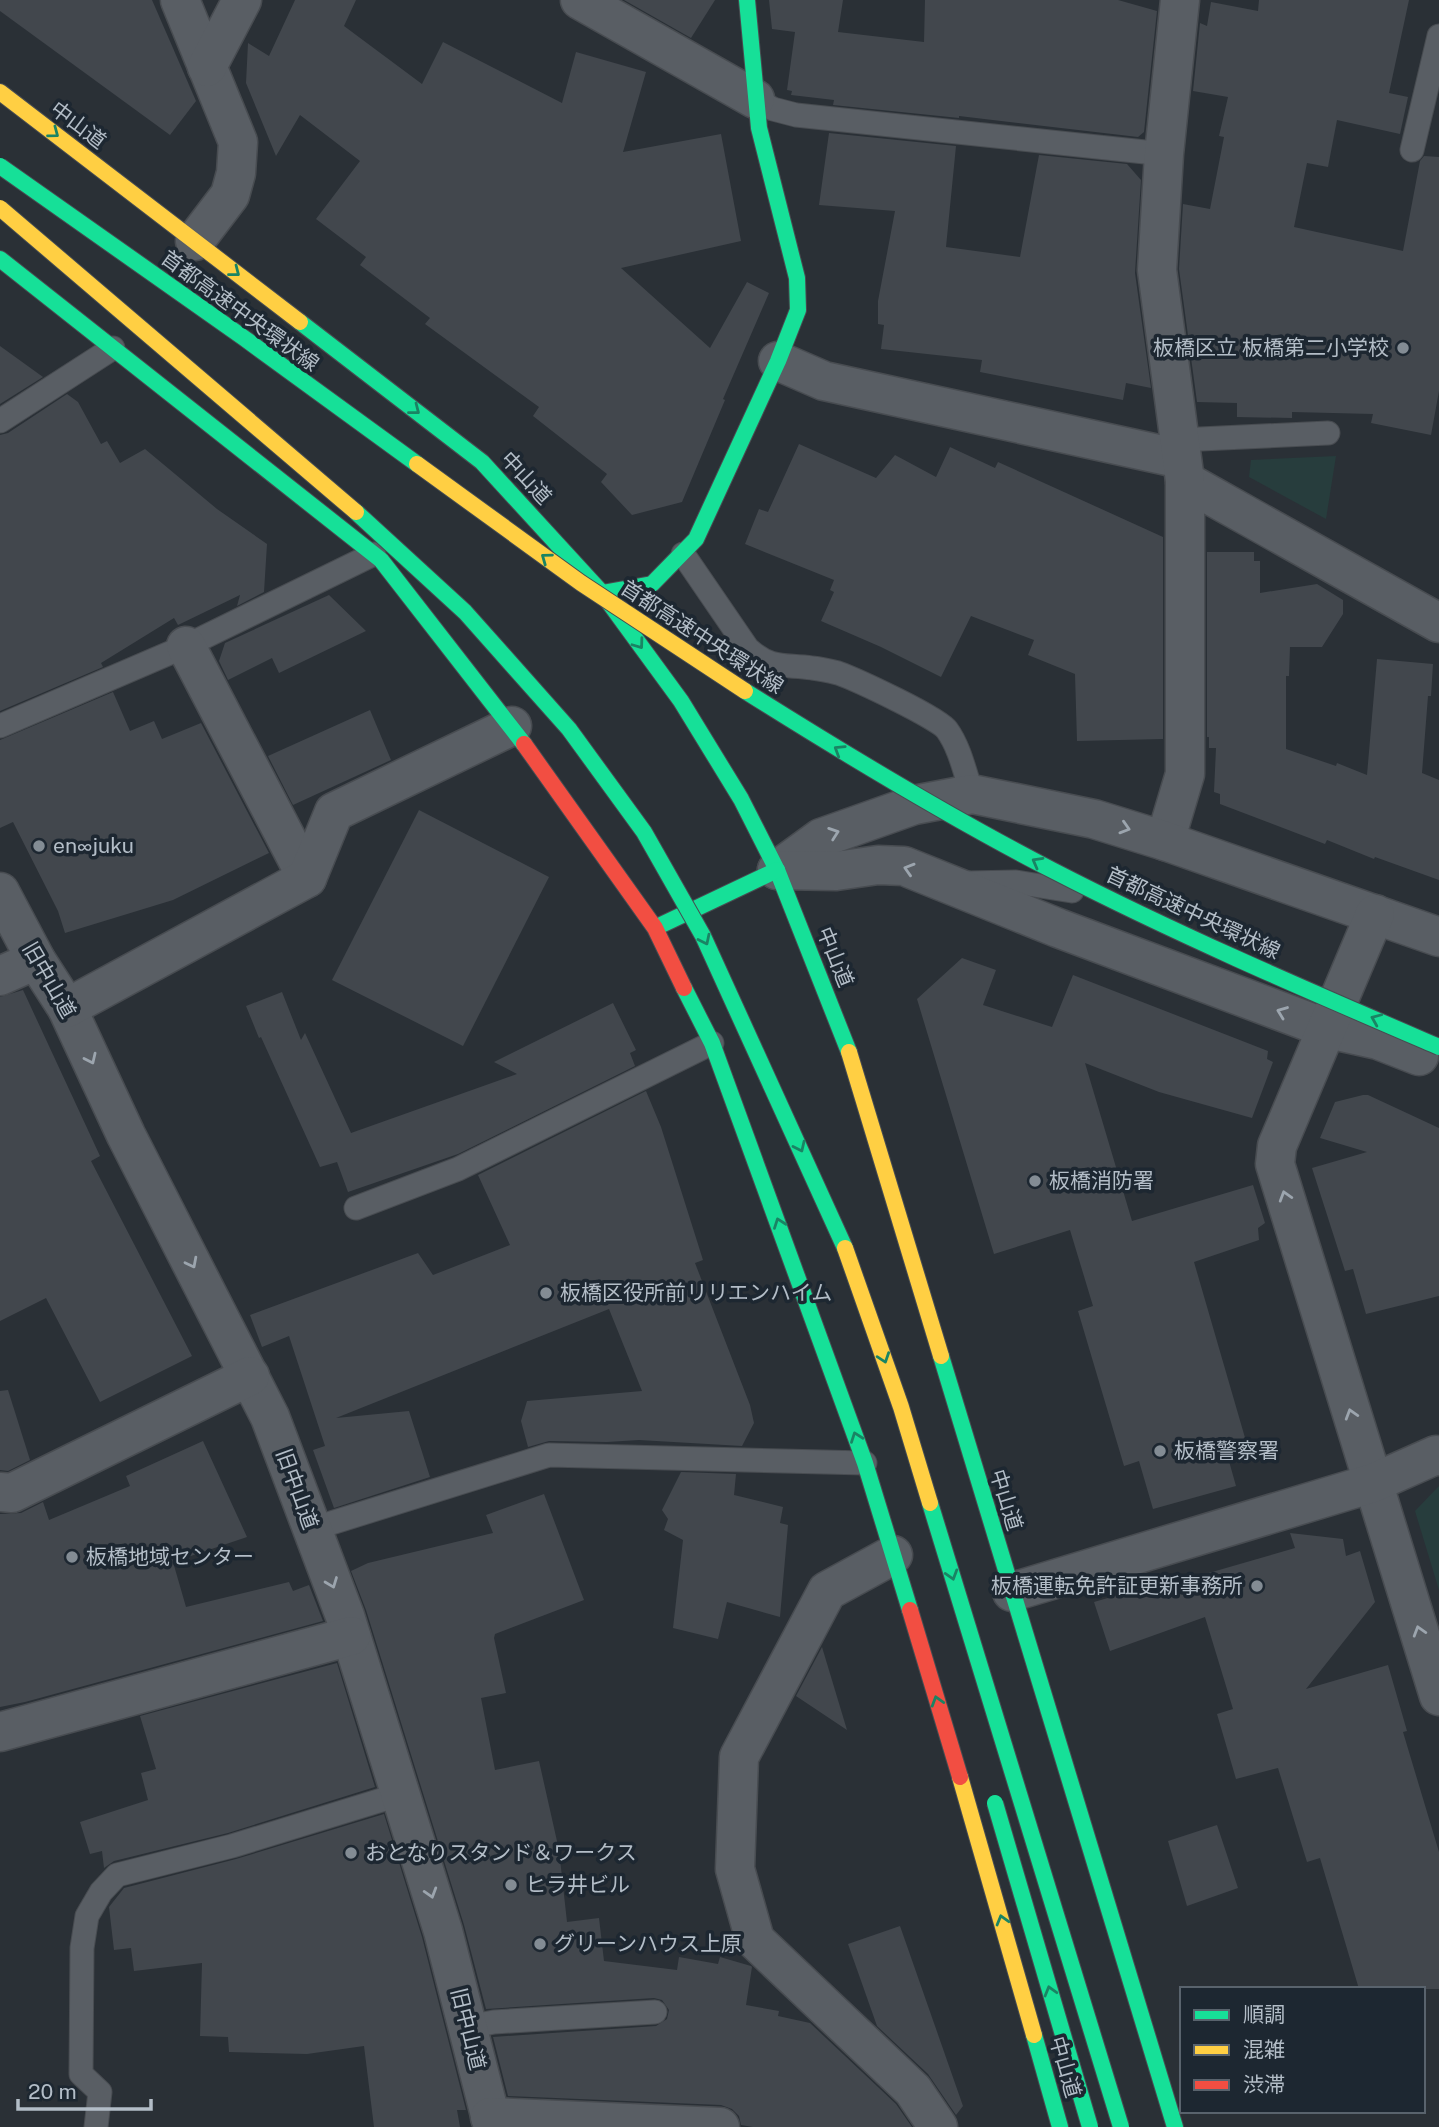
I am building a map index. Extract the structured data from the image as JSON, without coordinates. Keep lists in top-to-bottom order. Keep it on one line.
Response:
{"streets":{"main road":["中山道","首都高速中央環状線"],"street":["旧中山道"]},"one_way":["旧中山道"],"places":["板橋区立 板橋第二小学校","en∞juku","板橋消防署","板橋区役所前リリエンハイム","板橋警察署","板橋地域センター","板橋運転免許証更新事務所","おとなりスタンド＆ワークス","ヒラ井ビル","グリーンハウス上原"],"legend":["順調","混雑","渋滞"],"scale_bar":"20 m"}
